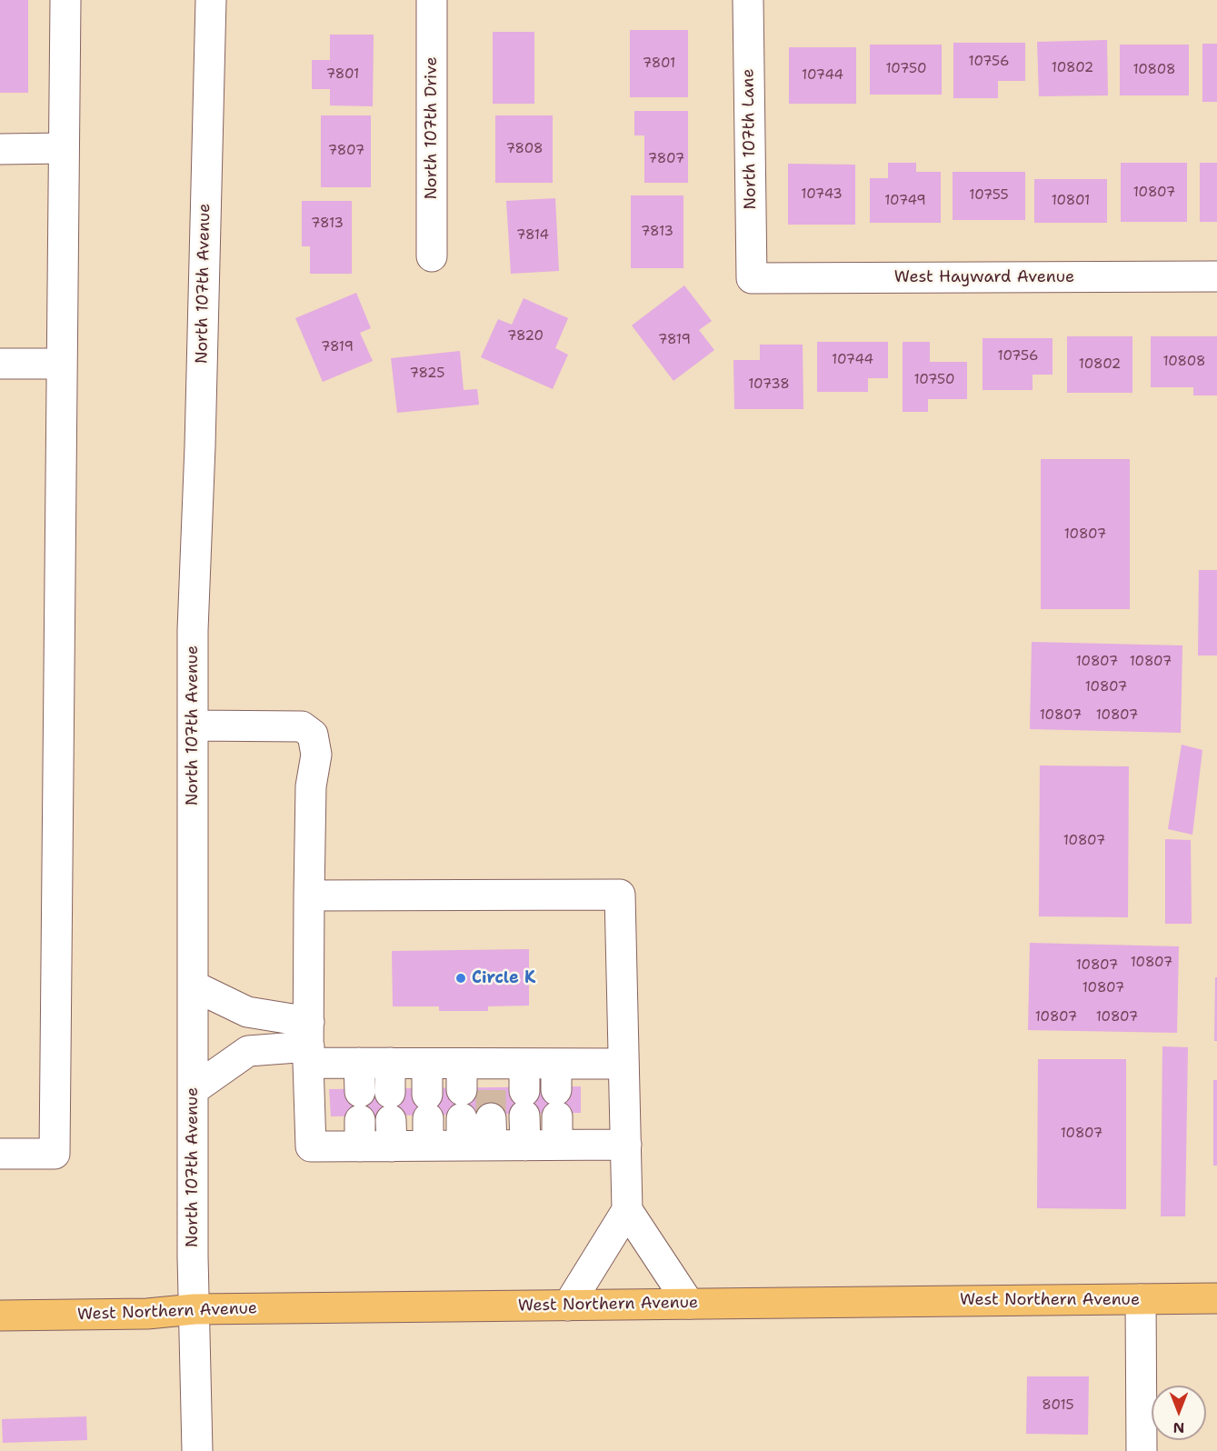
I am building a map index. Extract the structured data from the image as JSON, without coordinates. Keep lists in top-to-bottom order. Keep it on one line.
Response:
{"streets":{"main road":["West Northern Avenue"],"street":["North 107th Drive","North 107th Lane","West Hayward Avenue","North 107th Avenue"]},"crossings":[["North 107th Lane","West Hayward Avenue"],["North 107th Avenue","West Northern Avenue"]],"places":["Circle K"],"house_numbers":["10756","7801","10802","10750","10808","7801","10744","7808","7807","7807","10807","10743","10755","10749","10801","7813","7813","7814","7820","7819","7819","10756","10744","10808","10802","7825","10750","10738","10807","10807","10807","10807","10807","10807","10807","10807","10807","10807","10807","10807","10807","8015"],"north":"bottom"}
